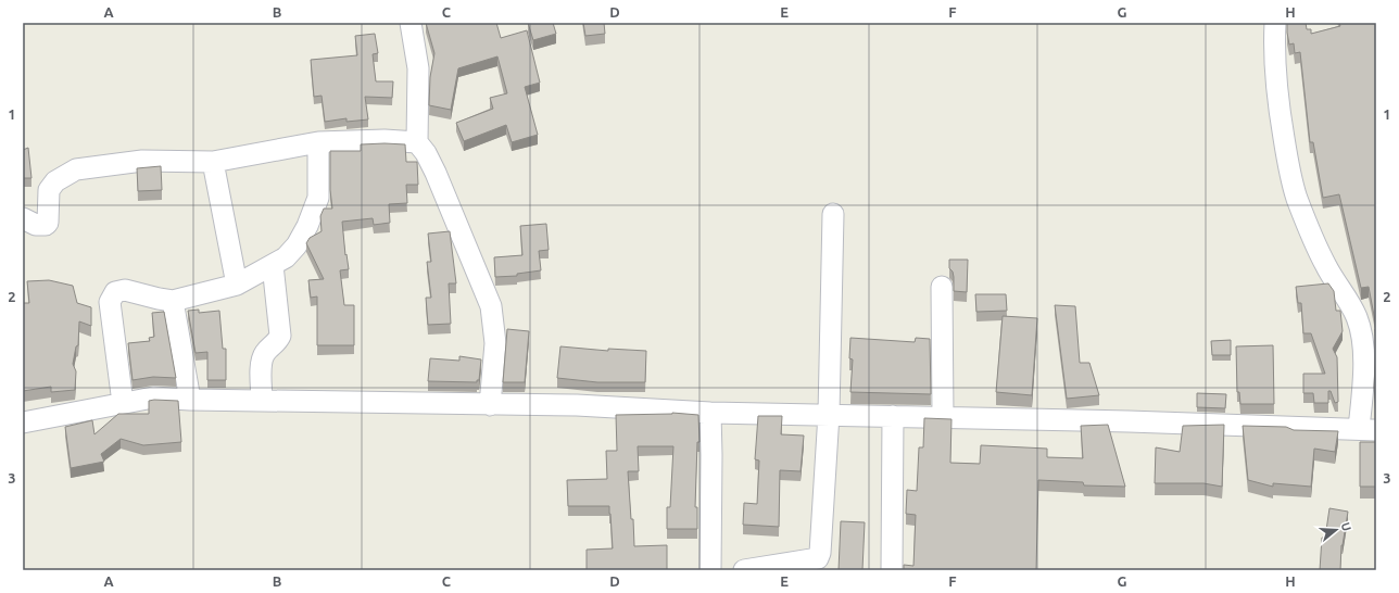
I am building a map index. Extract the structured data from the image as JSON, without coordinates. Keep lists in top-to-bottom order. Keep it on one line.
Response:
{"north":"right","grid":{"columns":["A","B","C","D","E","F","G","H"],"rows":["1","2","3"]}}
